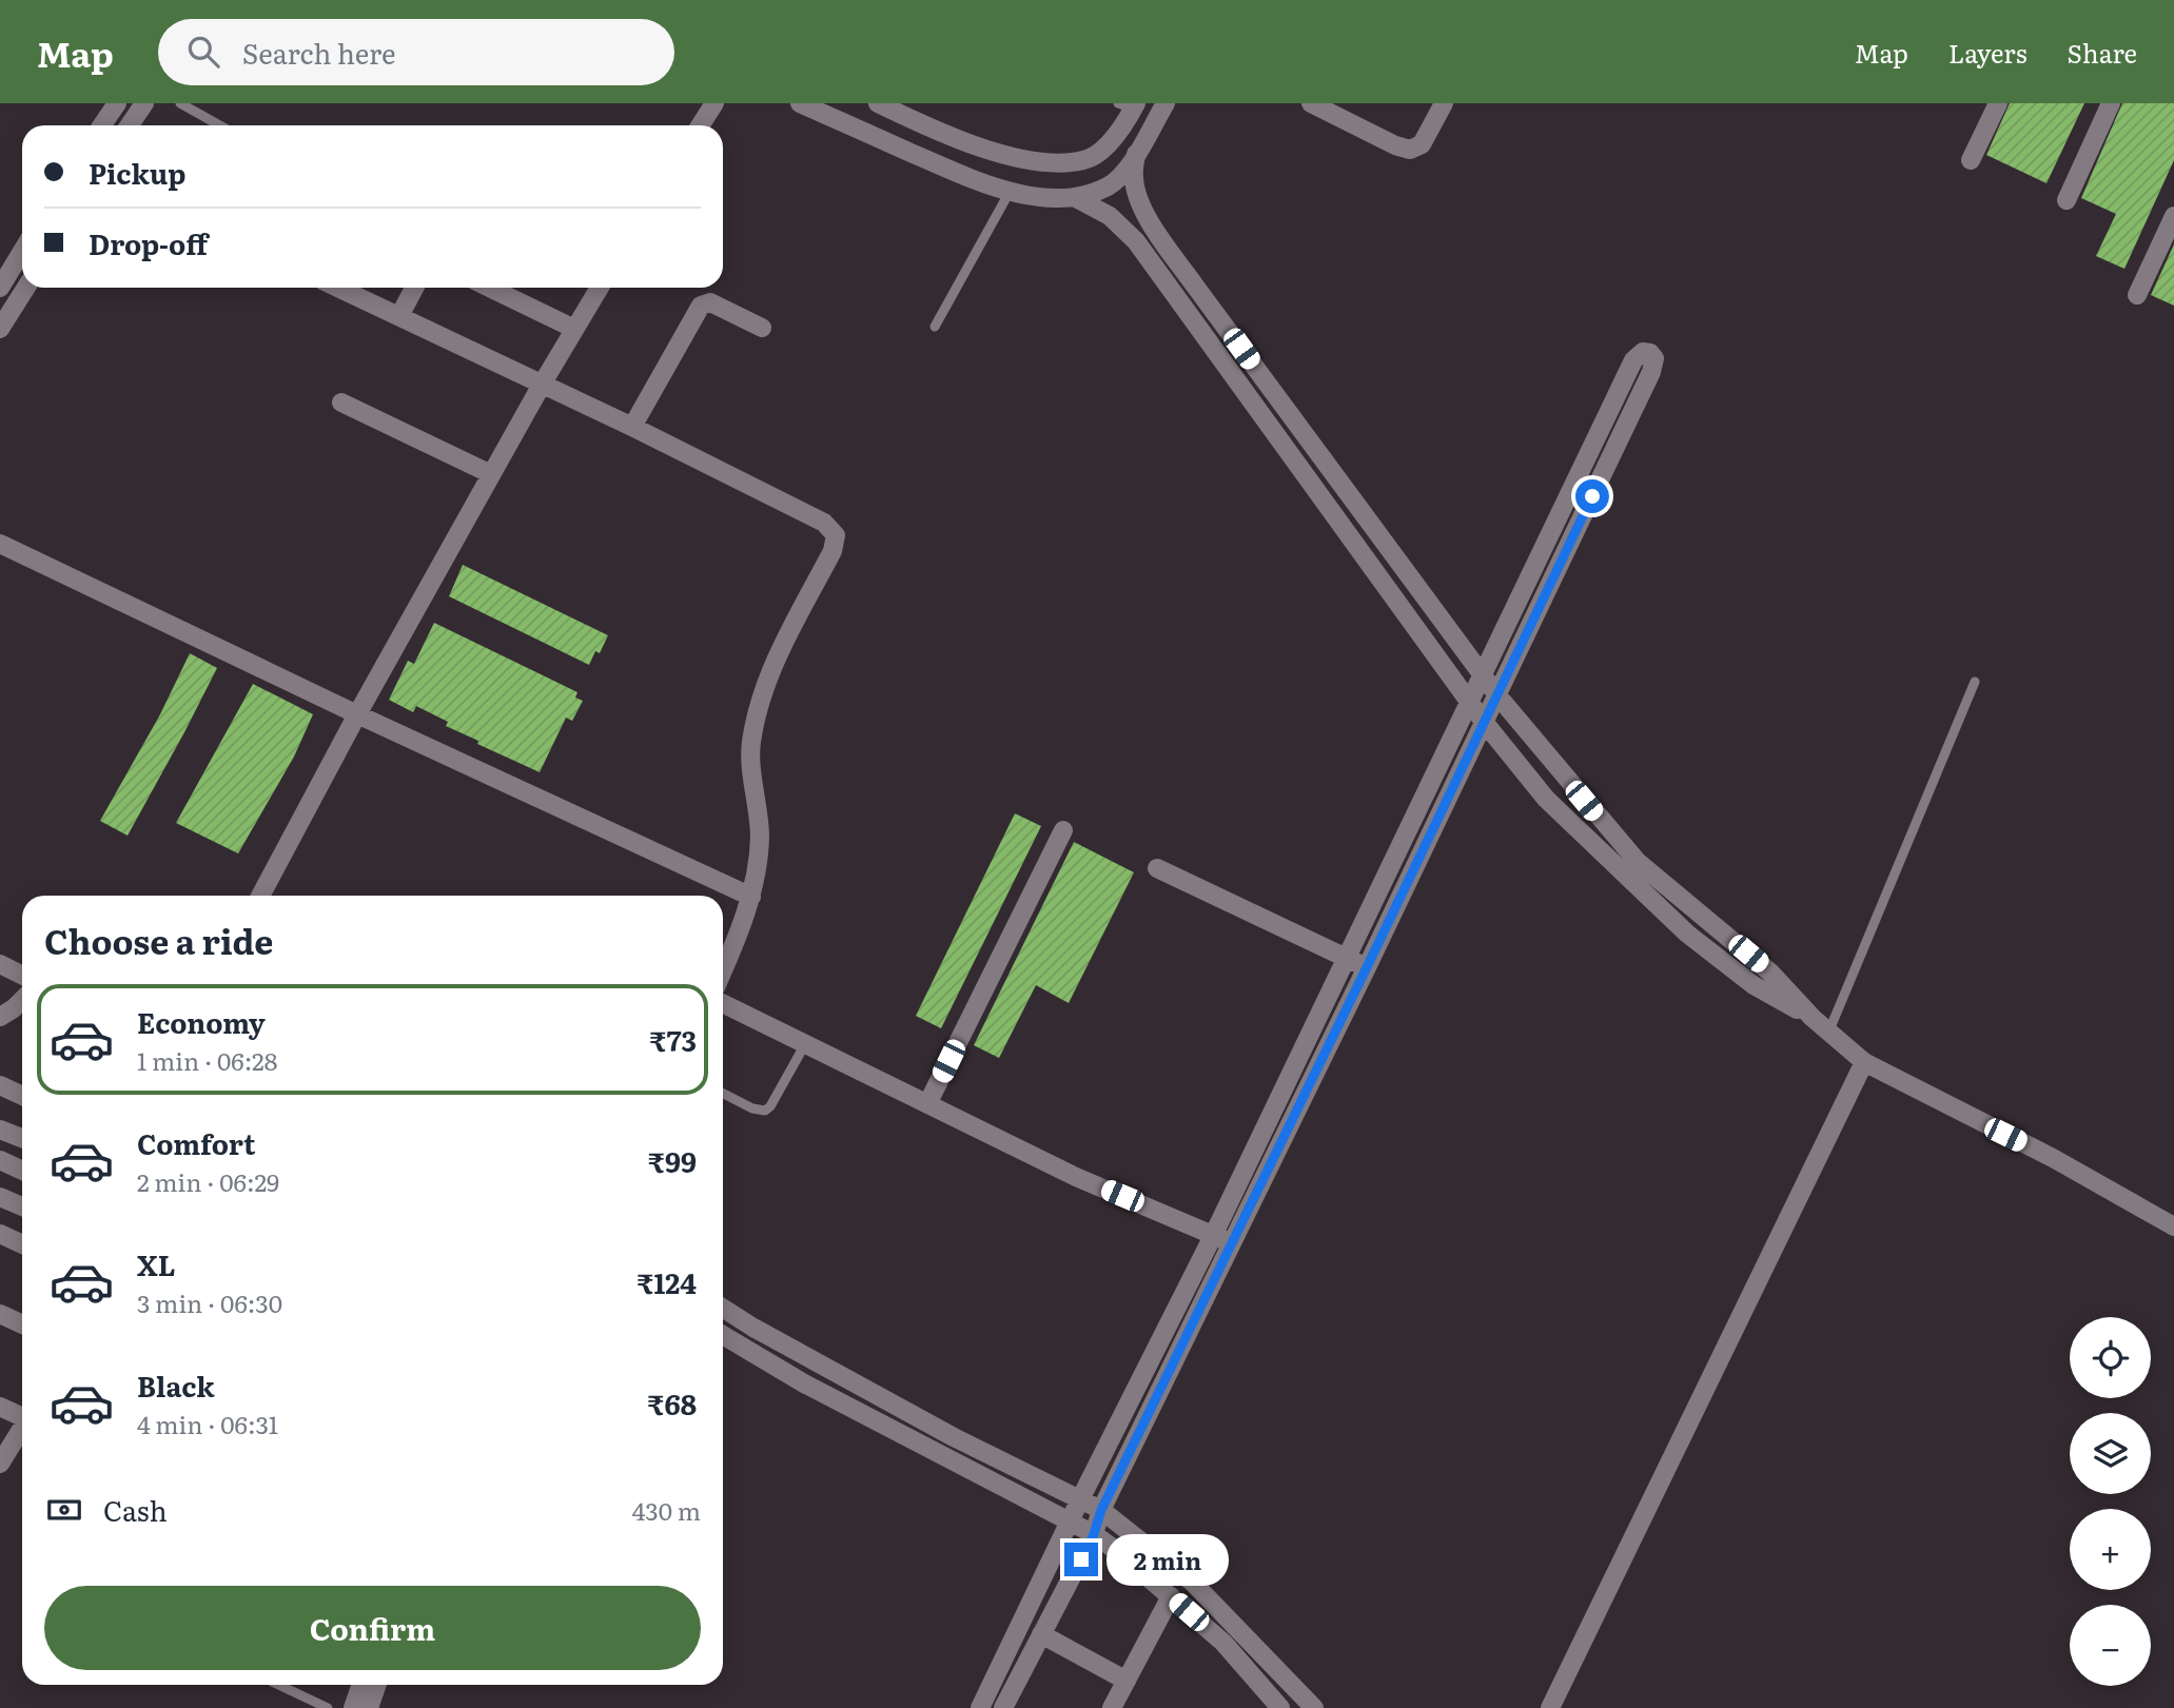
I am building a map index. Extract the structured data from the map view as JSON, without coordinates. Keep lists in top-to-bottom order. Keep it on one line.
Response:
{"page":{"header":"Map","search":"Search here","nav":["Map","Layers","Share"],"banner":["Pickup","Drop-off"],"heading":"Choose a ride","list":[{"name":"Economy","note":"1 min · 06:28","value":"₹73"},{"name":"Comfort","note":"2 min · 06:29","value":"₹99"},{"name":"XL","note":"3 min · 06:30","value":"₹124"},{"name":"Black","note":"4 min · 06:31","value":"₹68"}],"map_buttons":["+","−"],"pay":["Cash","430 m"],"bubble":"2 min","buttons":"Confirm"}}
